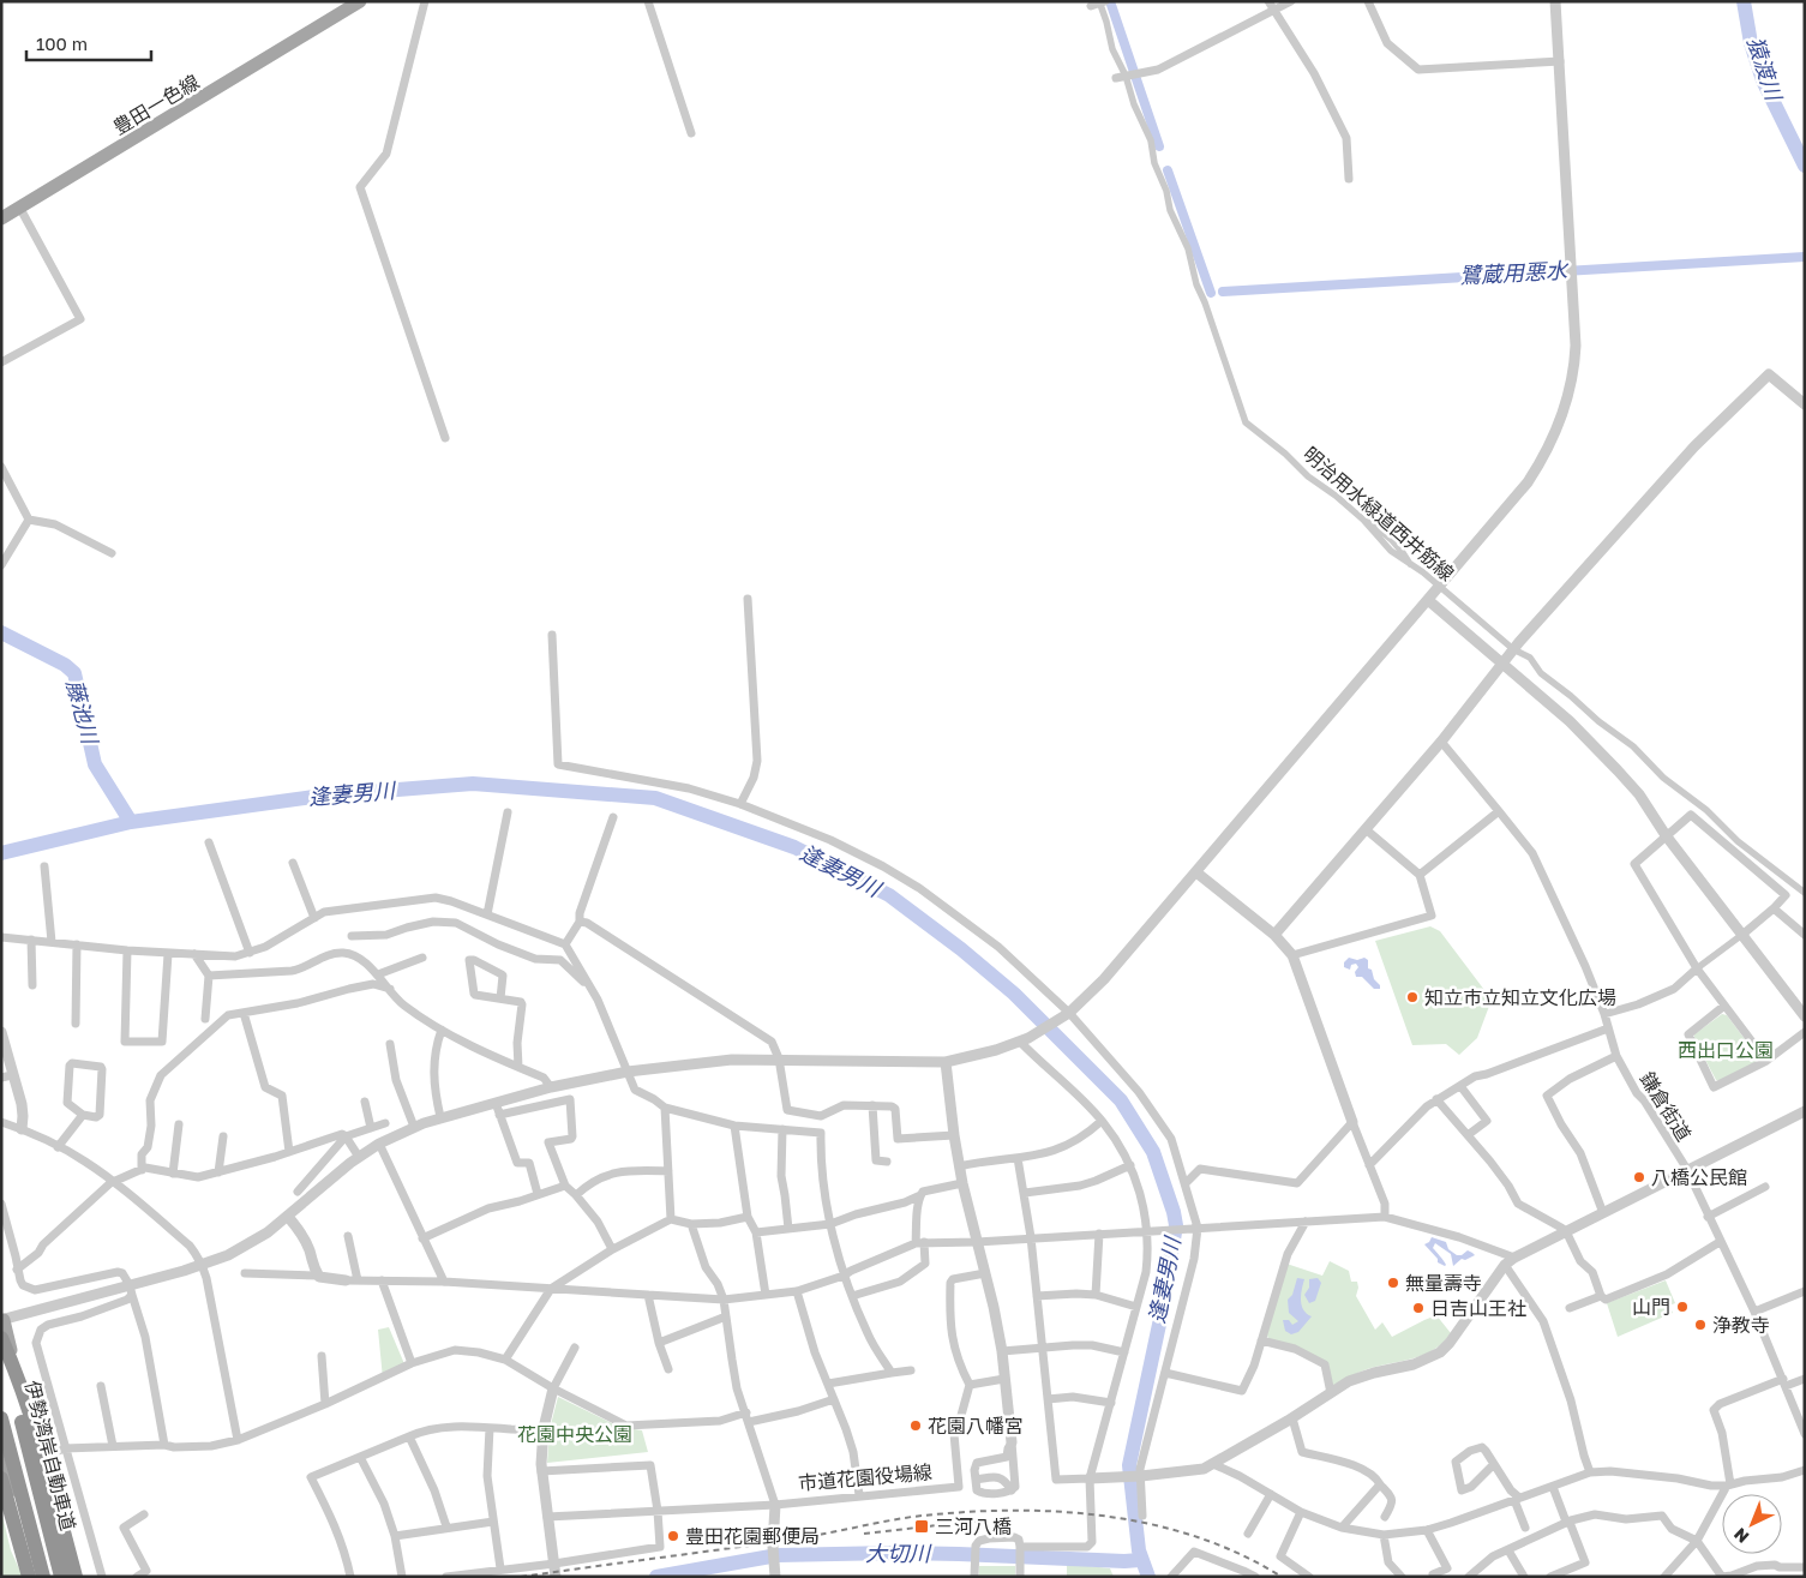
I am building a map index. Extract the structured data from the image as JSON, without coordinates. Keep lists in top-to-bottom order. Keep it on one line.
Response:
{"streets":{"highway":["伊勢湾岸自動車道"],"main road":["豊田一色線"],"street":["明治用水緑道西井筋線","鎌倉街道","市道花園役場線"]},"water":["猿渡川","鷺蔵用悪水","藤池川","逢妻男川","大切川"],"parks":["西出口公園","花園中央公園"],"places":{"other":["知立市立知立文化広場","八橋公民館","無量壽寺","山門","日吉山王社","浄教寺","花園八幡宮","豊田花園郵便局"],"transit":["三河八橋"]},"scale_bar":"100 m","north":"bottom left"}
